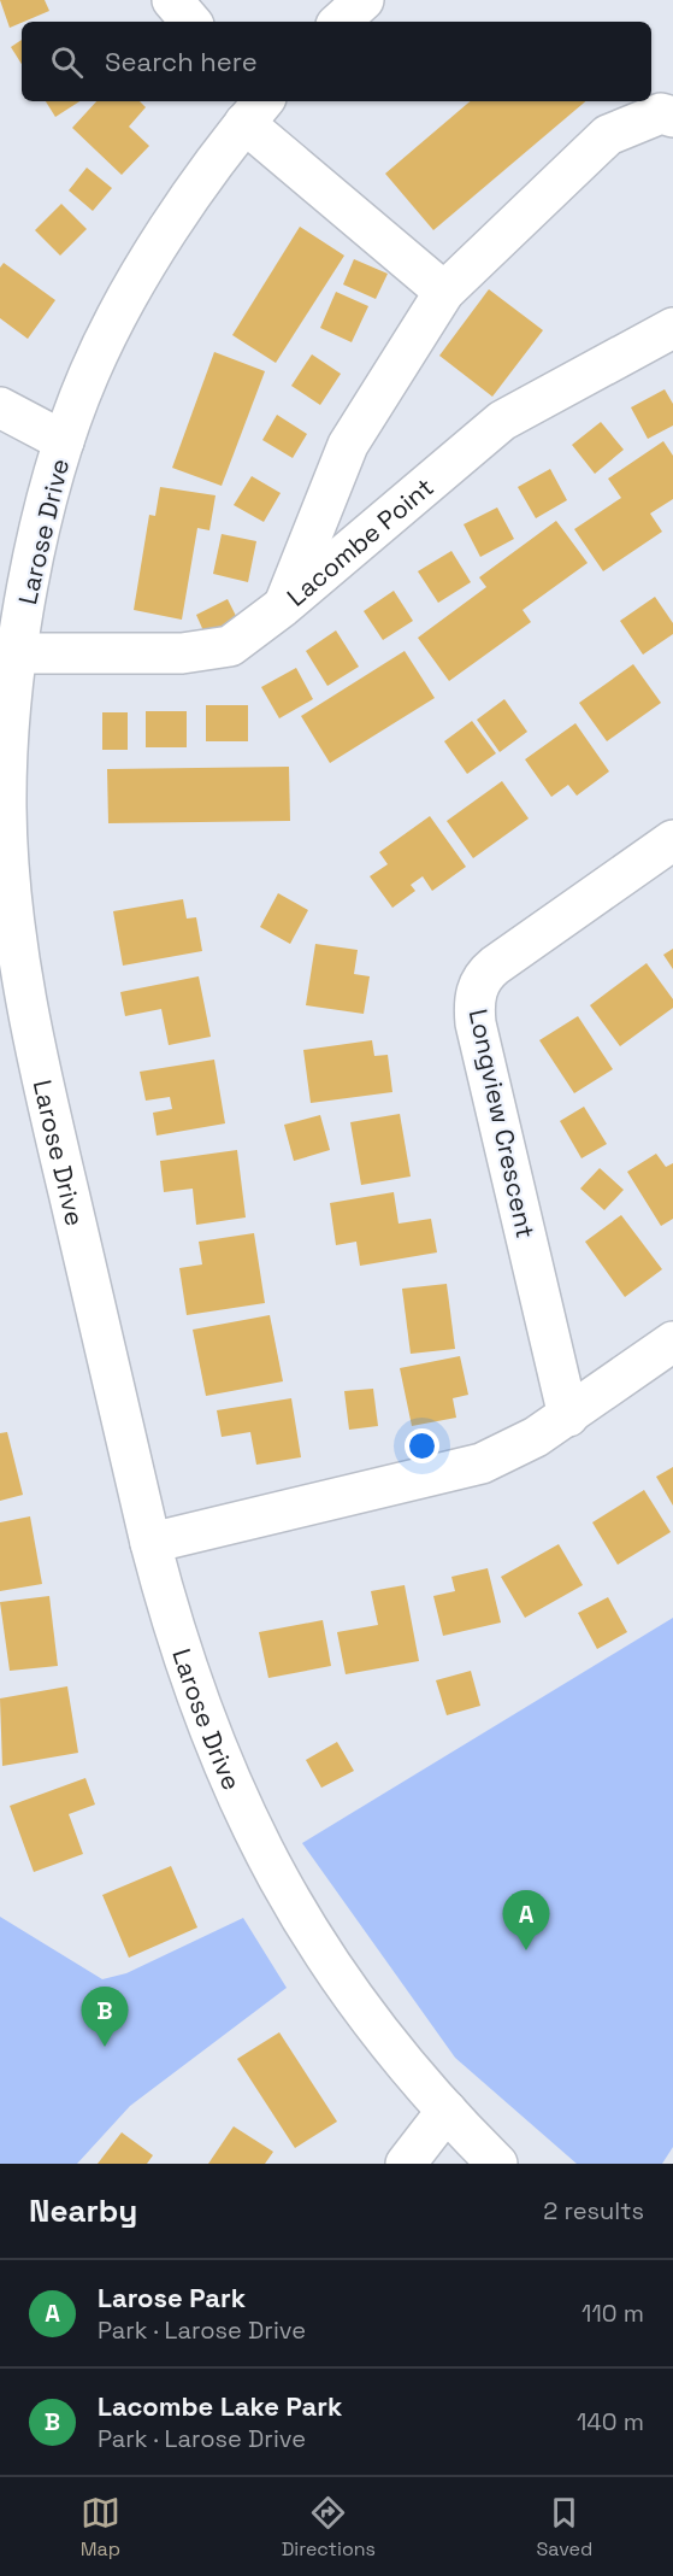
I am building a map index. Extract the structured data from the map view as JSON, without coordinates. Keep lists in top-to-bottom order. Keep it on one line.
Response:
{"streets":{"street":["Larose Drive","Lacombe Point","Longview Crescent"]},"crossings":[["Larose Drive","Lacombe Point"]],"page":{"search":"Search here","pins":["A","B"],"heading":["Nearby","2 results"],"list":[{"mark":"A","name":"Larose Park","note":"Park · Larose Drive","value":"110 m"},{"mark":"B","name":"Lacombe Lake Park","note":"Park · Larose Drive","value":"140 m"}],"nav":["Map","Directions","Saved"]}}
